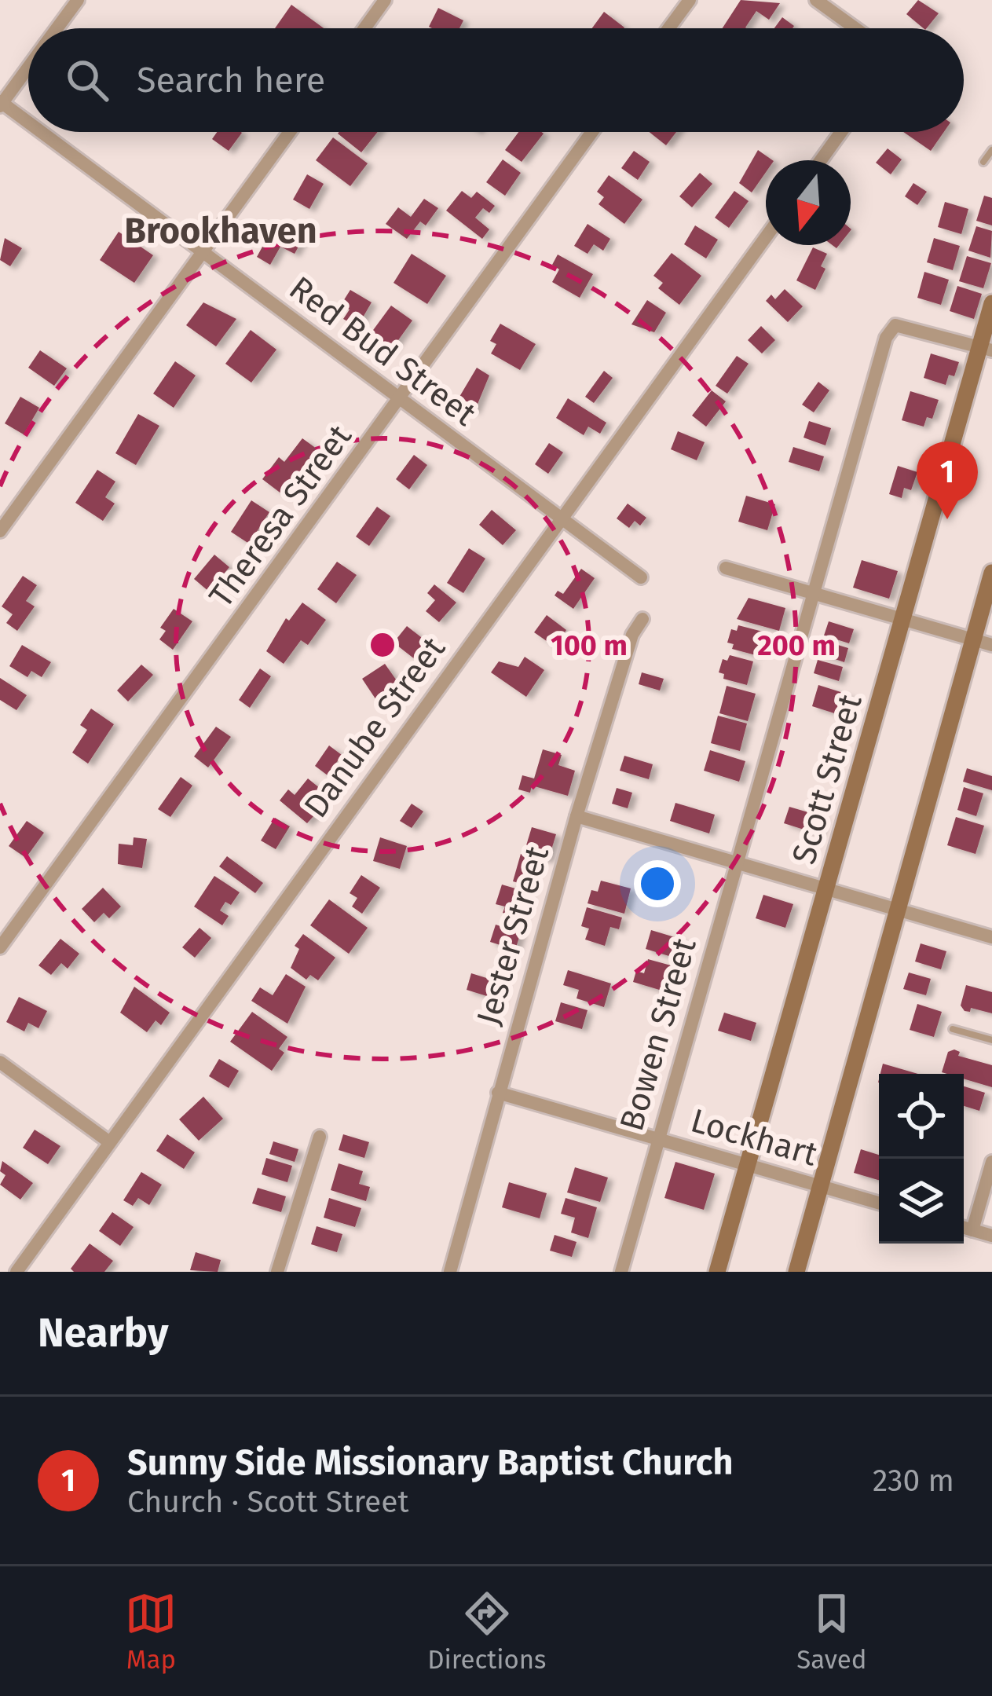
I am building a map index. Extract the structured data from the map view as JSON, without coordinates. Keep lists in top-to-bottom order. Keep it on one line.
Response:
{"streets":{"main road":["Scott Street"],"street":["Red Bud Street","Theresa Street","Danube Street","Jester Street","Bowen Street","Lockhart"]},"crossings":[["Red Bud Street","Theresa Street"],["Red Bud Street","Danube Street"],["Scott Street","Bowen Street"],["Scott Street","Lockhart"],["Jester Street","Lockhart"],["Bowen Street","Lockhart"]],"districts":["Brookhaven"],"north":"bottom","page":{"search":"Search here","pins":"1","heading":"Nearby","list":[{"mark":"1","name":"Sunny Side Missionary Baptist Church","note":"Church · Scott Street","value":"230 m"}],"nav":["Map","Directions","Saved"]},"rings":["100 m","200 m"]}
